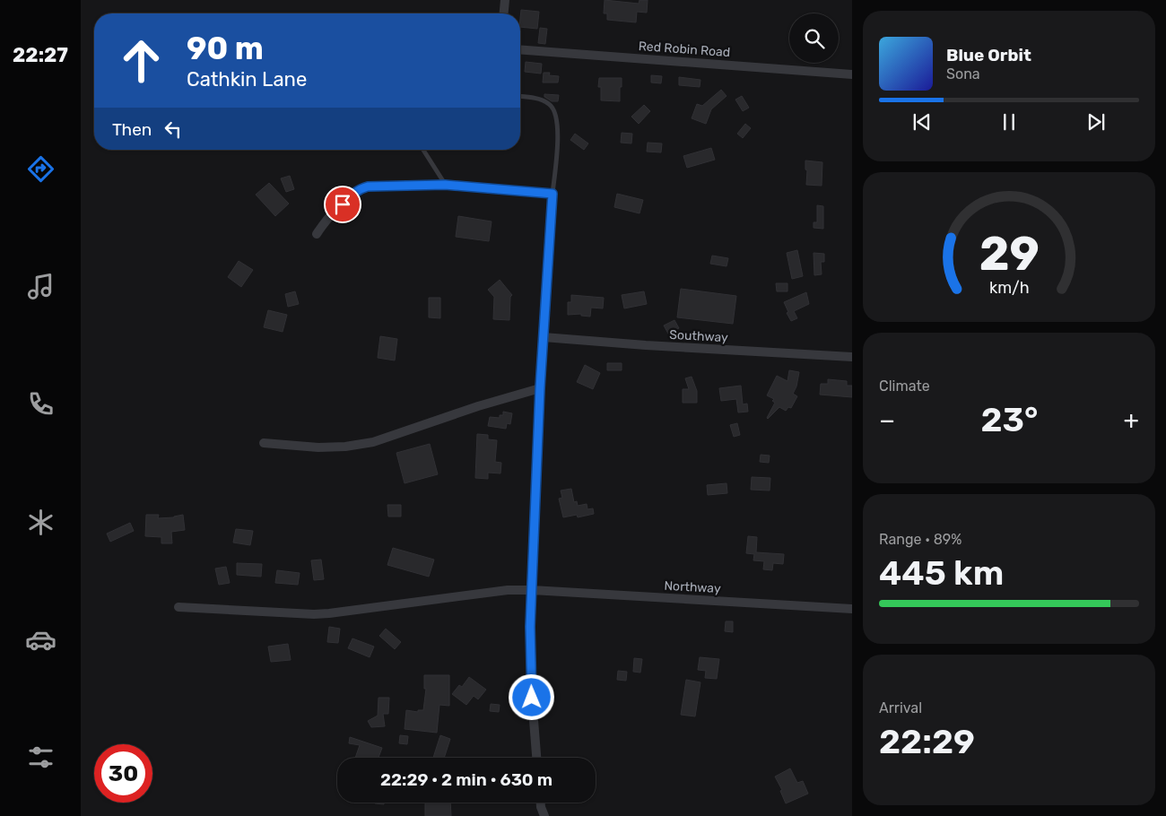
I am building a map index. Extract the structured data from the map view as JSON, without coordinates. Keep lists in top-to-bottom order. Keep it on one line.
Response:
{"streets":{"street":["Red Robin Road","Southway","Northway"]},"page":{"tabs":"22:27","turn":["90 m","Cathkin Lane"],"song":["Blue Orbit","Sona"],"then":"Then","tile":["Climate",["Range · 89%","445 km"],["Arrival","22:29"]],"heat":["−","23°","+"],"limit":"30","trip":"22:29 · 2 min · 630 m","gauge":["29","km/h"]}}
